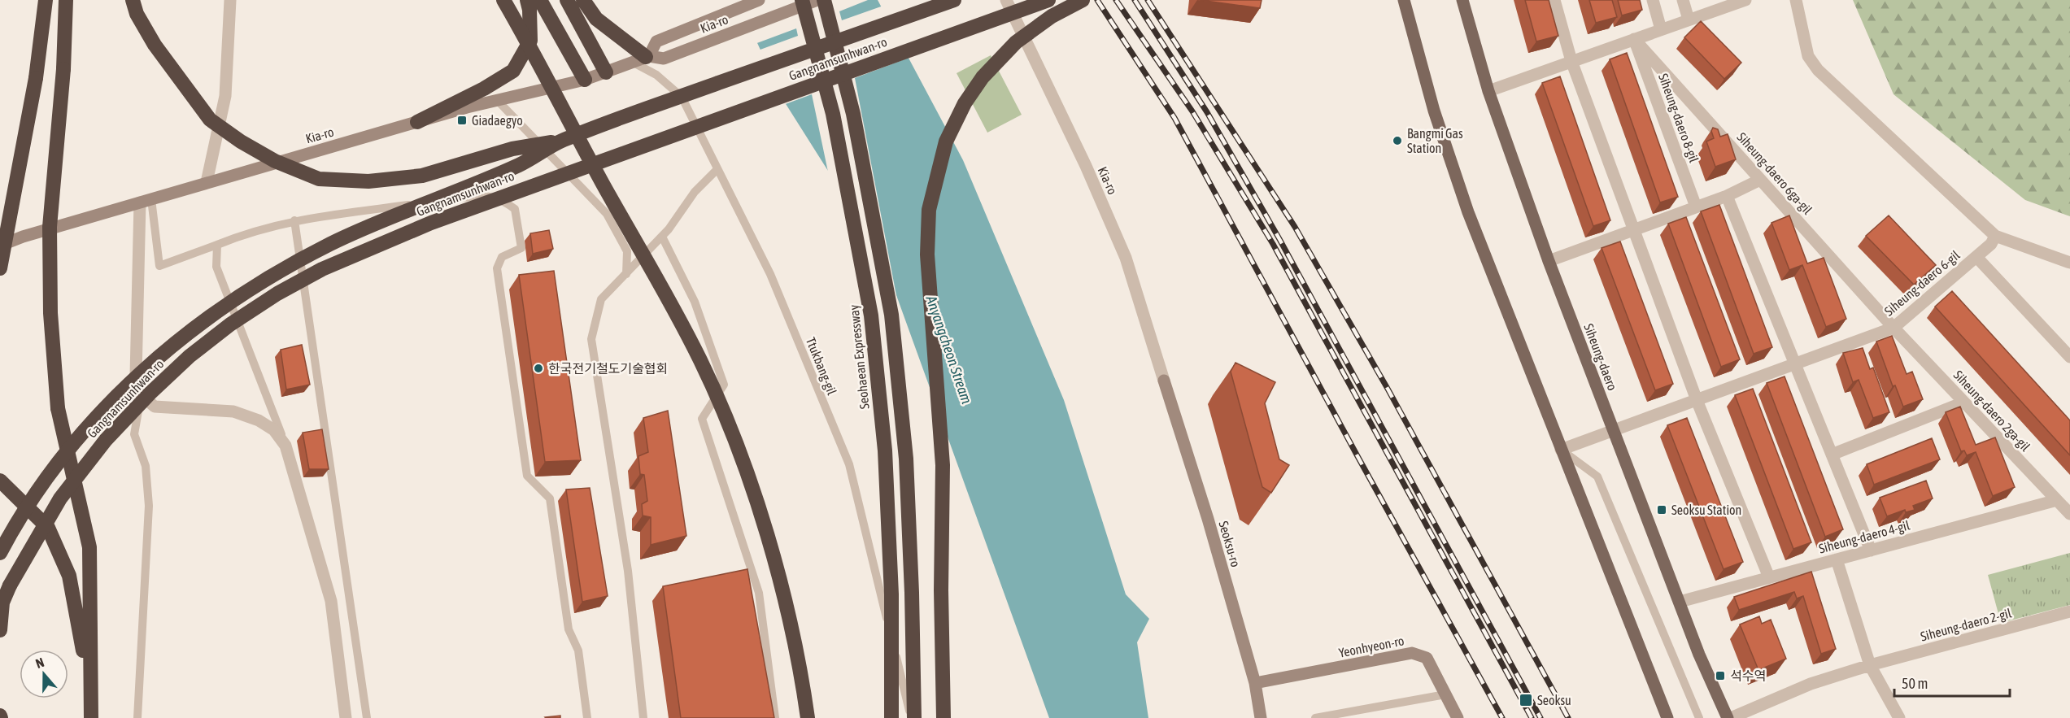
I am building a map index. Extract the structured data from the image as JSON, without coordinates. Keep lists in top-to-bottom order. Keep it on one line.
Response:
{"streets":{"highway":["Gangnamsunhwan-ro","Seohaean Expressway"],"main road":["Kia-ro","Siheung-daero","Seoksu-ro","Yeonhyeon-ro"],"street":["Siheung-daero 8-gil","Siheung-daero 6ga-gil","Siheung-daero 6-gil","Siheung-daero 2ga-gil","Siheung-daero 4-gil","Siheung-daero 2-gil"],"lane":["Ttukbang-gil"]},"crossings":[["Kia-ro","Ttukbang-gil"],["Kia-ro","Seoksu-ro"],["Siheung-daero 8-gil","Siheung-daero 6ga-gil"],["Siheung-daero 6ga-gil","Siheung-daero 6-gil"],["Siheung-daero 6ga-gil","Siheung-daero 2ga-gil"],["Siheung-daero 6-gil","Siheung-daero"],["Siheung-daero 6-gil","Siheung-daero 2ga-gil"],["Siheung-daero","Siheung-daero 4-gil"],["Siheung-daero","Siheung-daero 2-gil"],["Siheung-daero 2ga-gil","Siheung-daero 4-gil"],["Seoksu-ro","Yeonhyeon-ro"]],"water":["Anyangcheon Stream"],"places":{"transit":["Giadaegyo","Seoksu Station","석수역","Seoksu"],"other":["Bangmi Gas Station","한국전기철도기술협회"]},"scale_bar":"50 m","north":"top"}
